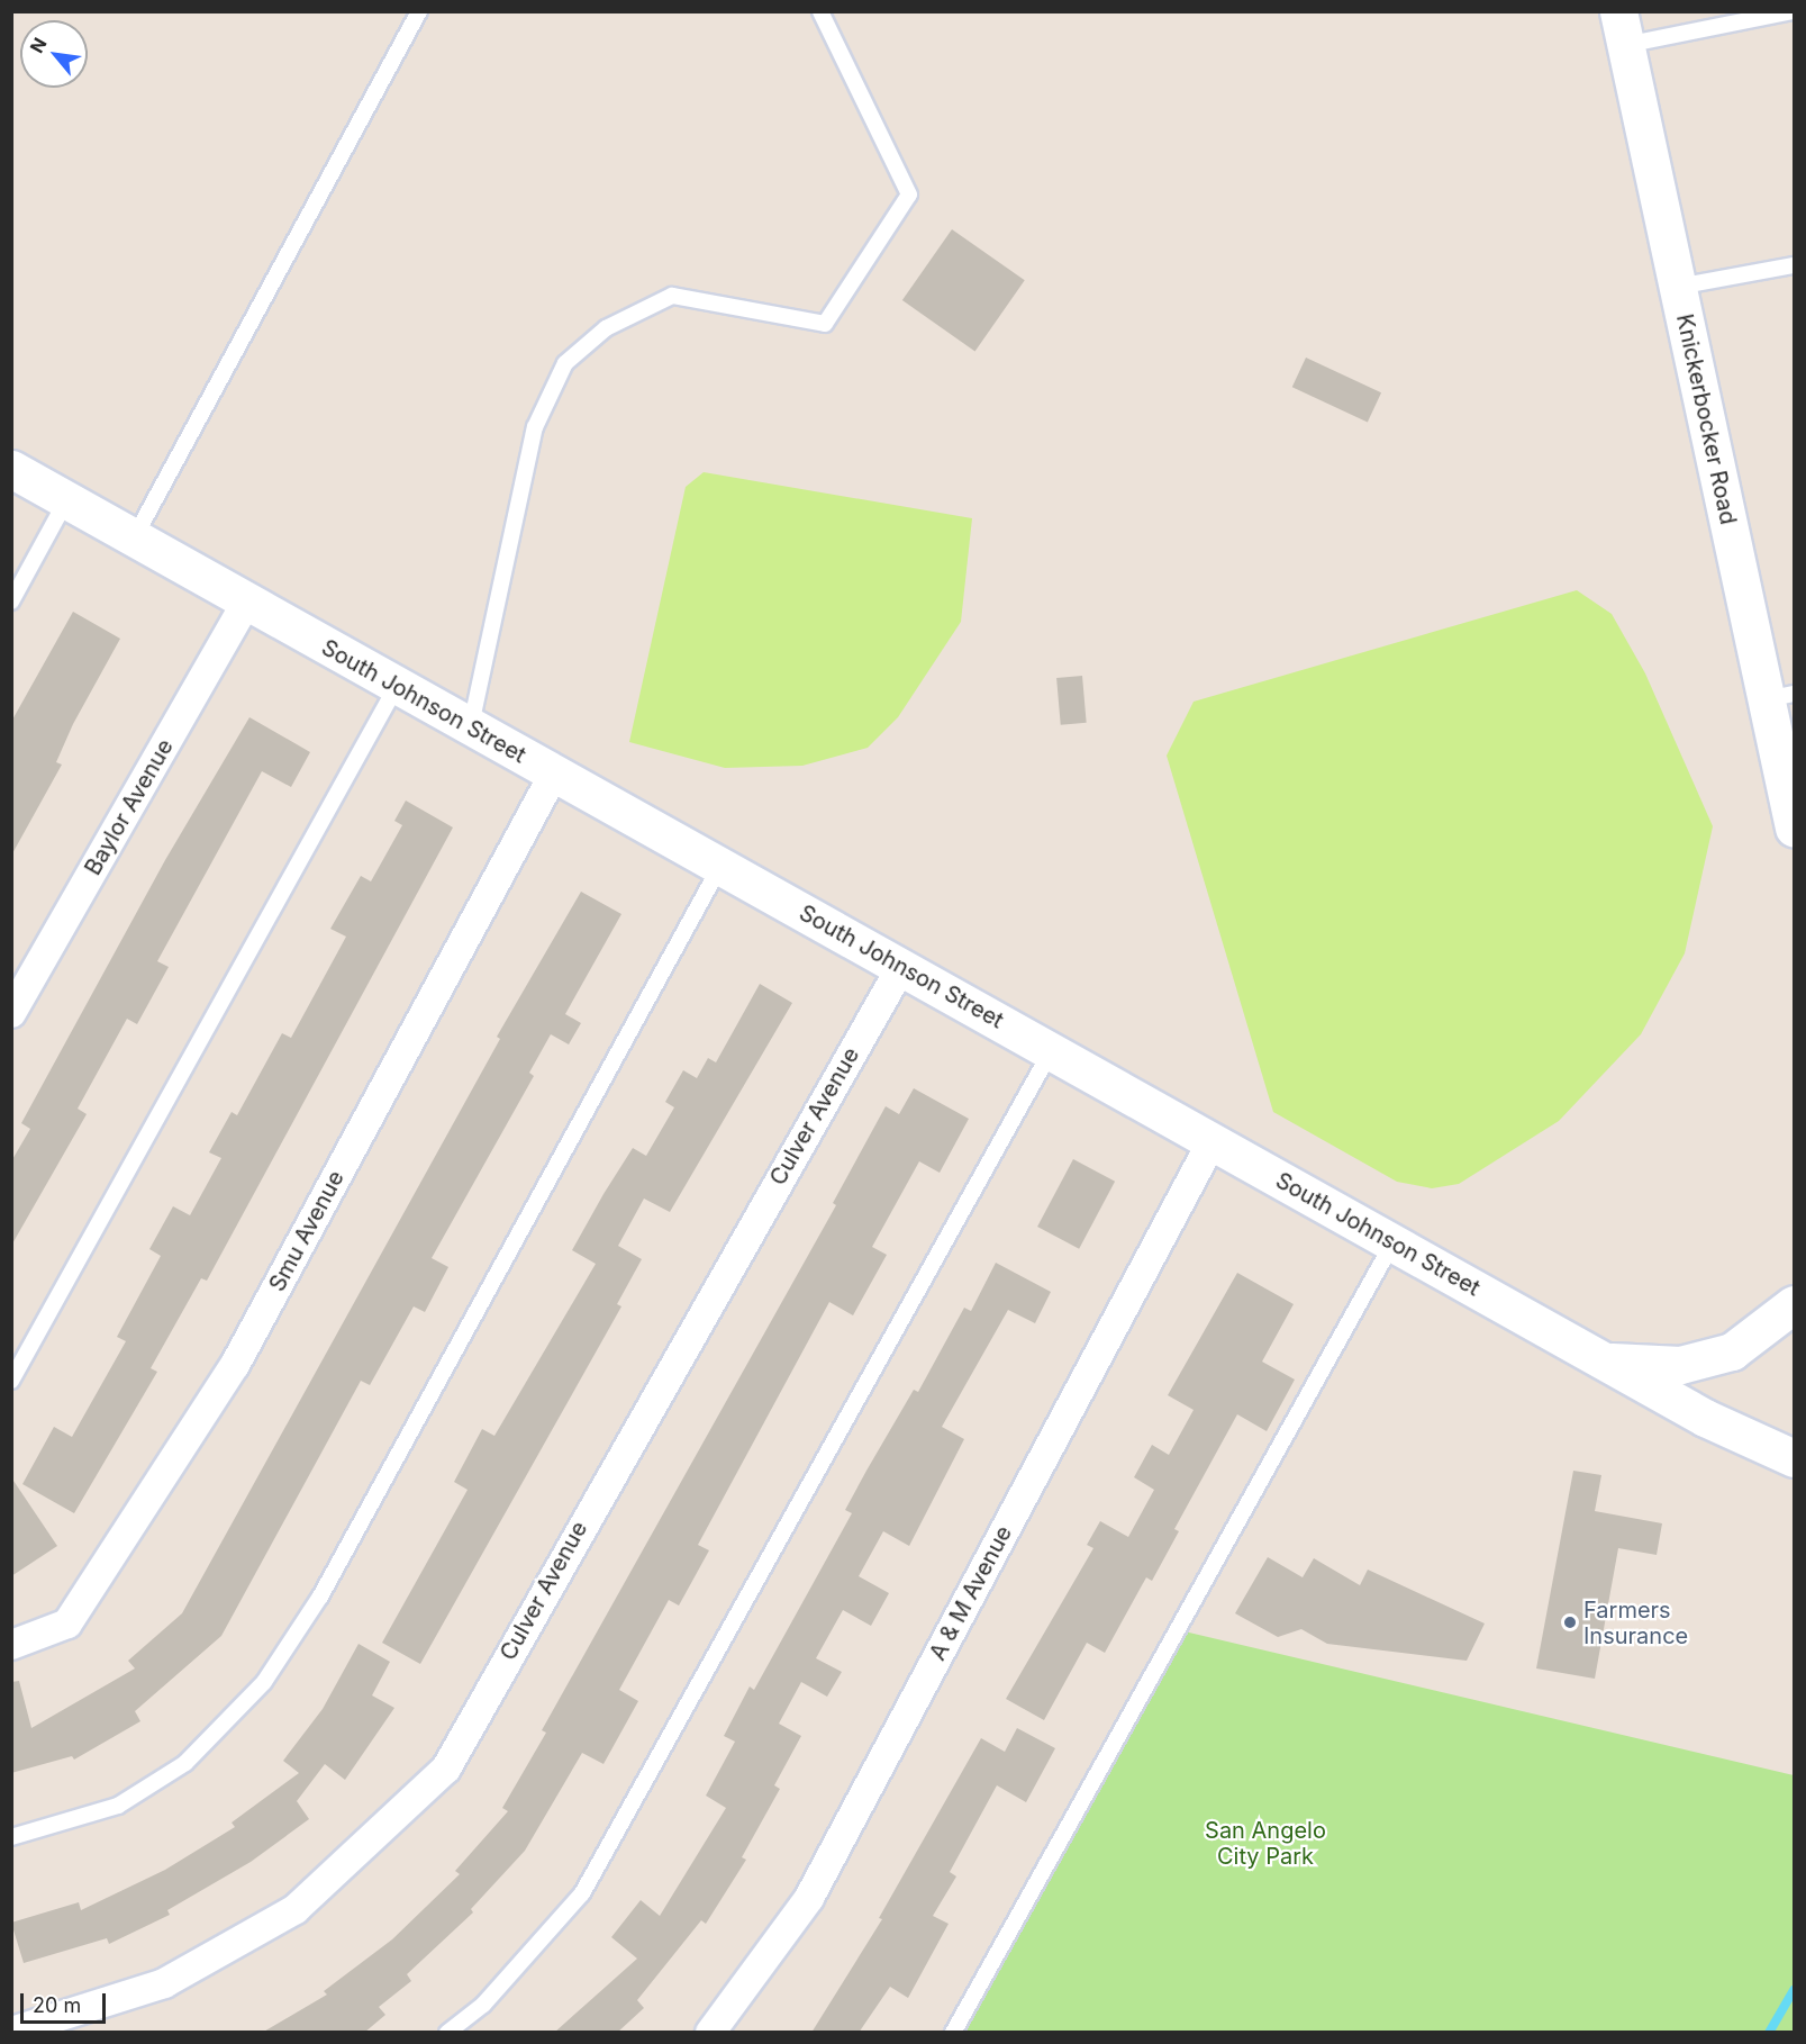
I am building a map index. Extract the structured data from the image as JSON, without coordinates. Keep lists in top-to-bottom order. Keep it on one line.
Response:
{"streets":{"main road":["Knickerbocker Road","South Johnson Street"],"street":["Baylor Avenue","Culver Avenue","Smu Avenue","A & M Avenue"]},"crossings":[["South Johnson Street","Baylor Avenue"],["South Johnson Street","Culver Avenue"],["South Johnson Street","Smu Avenue"],["South Johnson Street","A & M Avenue"]],"parks":["San Angelo City Park"],"places":["Farmers Insurance"],"scale_bar":"20 m","north":"top left"}
